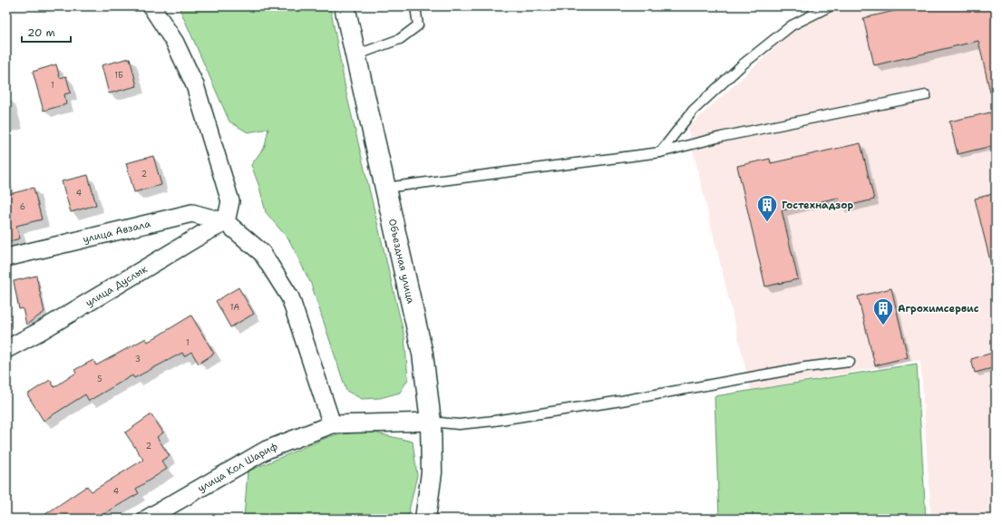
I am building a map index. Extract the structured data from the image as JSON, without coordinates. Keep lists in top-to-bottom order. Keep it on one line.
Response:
{"streets":{"main road":["Объездная улица"],"street":["улица Авзала","улица Дуслык","улица Кол Шариф"]},"crossings":[["улица Авзала","улица Дуслык"],["Объездная улица","улица Кол Шариф"]],"places":{"building":["Гостехнадзор","Агрохимсервис"]},"house_numbers":["1Б","1","2","4","6","1А","1","3","5","2","4"],"scale_bar":"20 m"}
